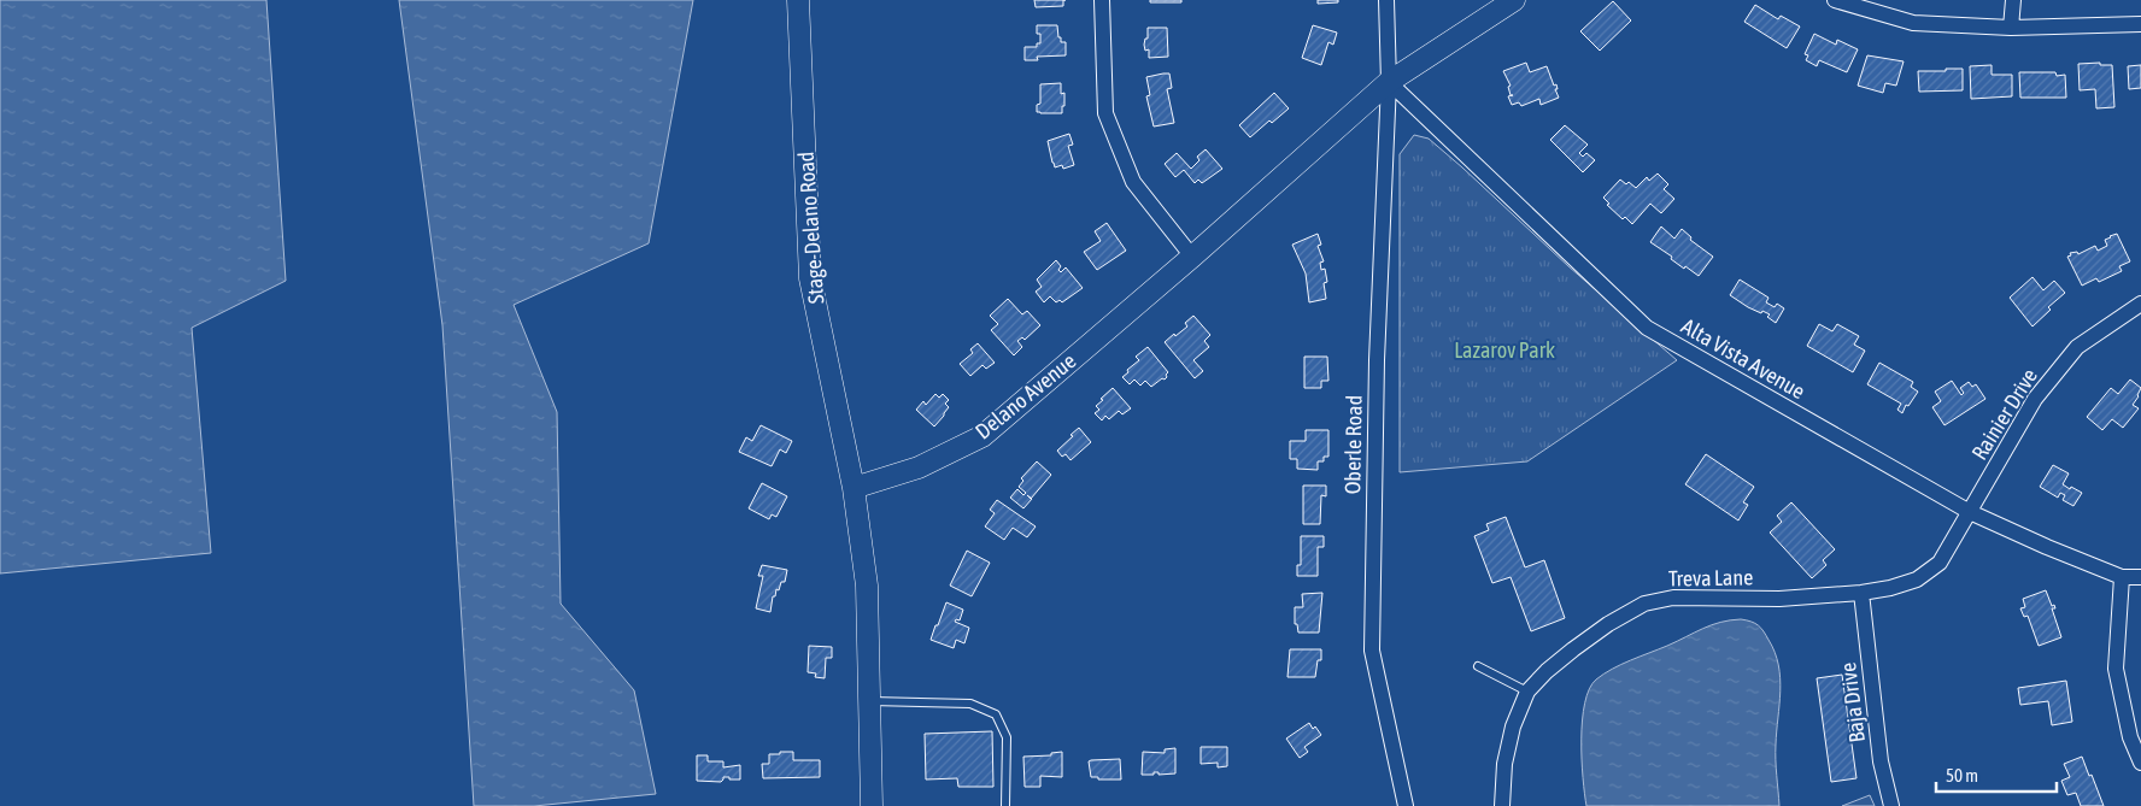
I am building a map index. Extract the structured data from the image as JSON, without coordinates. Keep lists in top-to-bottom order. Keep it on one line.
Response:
{"streets":{"street":["Stage-Delano Road","Alta Vista Avenue","Delano Avenue","Rainier Drive","Oberle Road","Treva Lane","Baja Drive"]},"crossings":[["Stage-Delano Road","Delano Avenue"],["Alta Vista Avenue","Delano Avenue"],["Alta Vista Avenue","Rainier Drive"],["Alta Vista Avenue","Oberle Road"],["Alta Vista Avenue","Treva Lane"],["Delano Avenue","Oberle Road"],["Rainier Drive","Treva Lane"],["Treva Lane","Baja Drive"]],"parks":["Lazarov Park"],"scale_bar":"50 m"}
